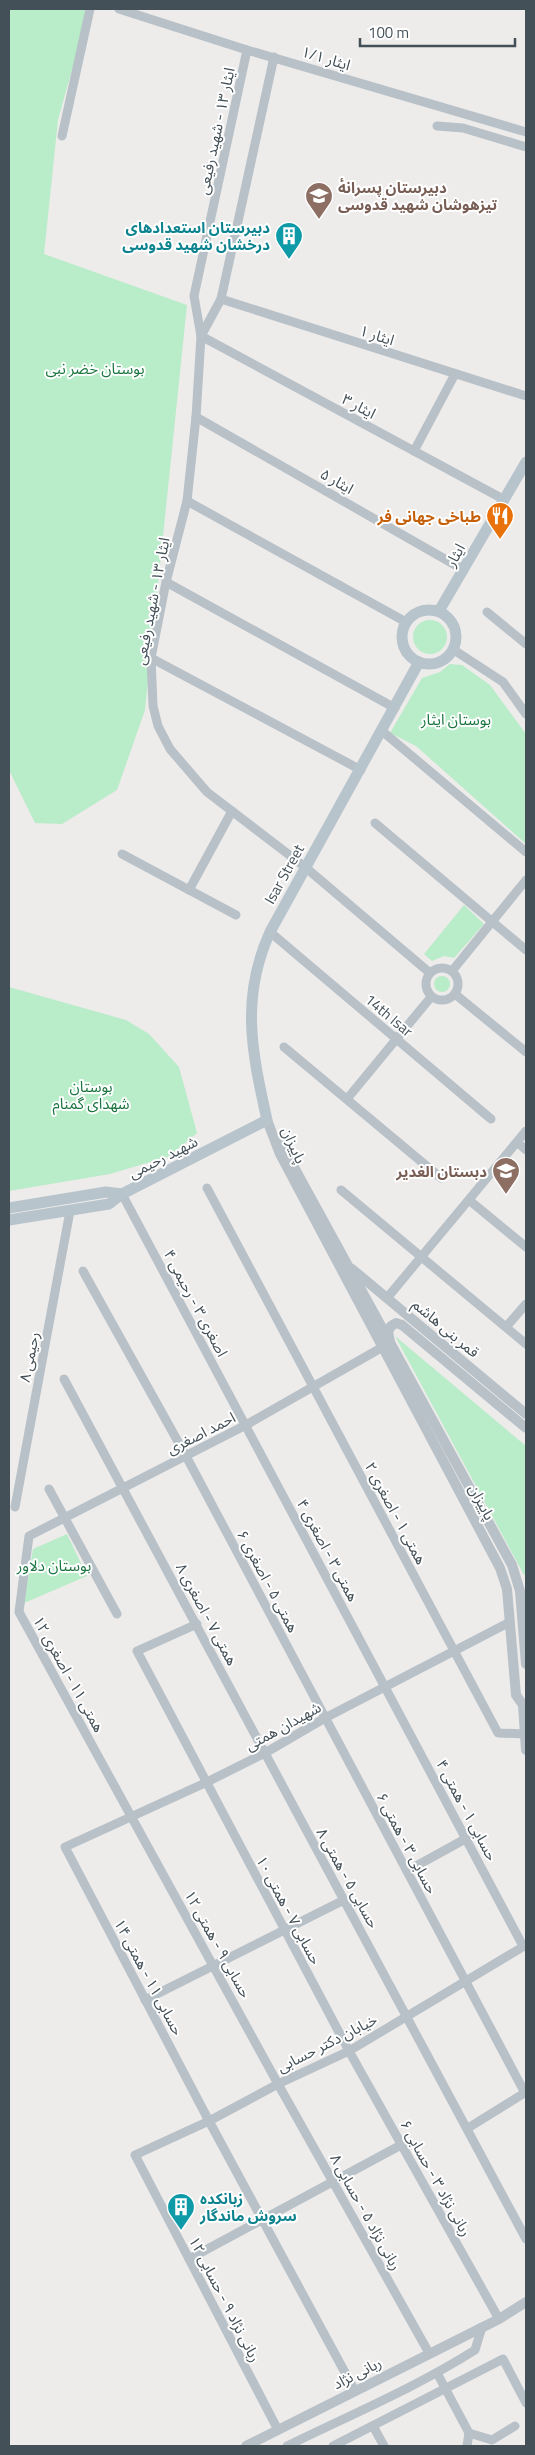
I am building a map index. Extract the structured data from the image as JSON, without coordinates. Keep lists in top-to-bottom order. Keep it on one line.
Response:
{"streets":{"main road":["ایثار","Isar Street","شهید رحیمی"],"street":["ایثار ۱/۱","ایثار ۱۳ - شهید رفیعی","ایثار ۱","ایثار ۳","ایثار ۵","14th Isar","پاییزان","اصغری ۳ - رحیمی ۴","قمر بنی هاشم","رحیمی ۸","احمد اصغری","همتی ۱ - اصغری ۲","همتی ۳ - اصغری ۴","همتی ۵ - اصغری ۶","همتی ۷ - اصغری ۸","همتی ۱۱ - اصغری ۱۲","شهیدان همتی","حسابی ۱ - همتی ۴","حسابی ۳ - همتی ۶","حسابی ۵ - همتی ۸","حسابی ۷ - همتی ۱۰","حسابی ۹ - همتی ۱۲","حسابی ۱۱ - همتی ۱۴","خیابان دکتر حسابی","ربانی نژاد ۳ - حسابی ۶","ربانی نژاد ۵ - حسابی ۸","ربانی نژاد ۹ - حسابی ۱۲","ربانی نژاد"]},"crossings":[["ایثار ۱/۱","ایثار ۱۳ - شهید رفیعی"],["ایثار ۱۳ - شهید رفیعی","ایثار ۱"],["ایثار ۱۳ - شهید رفیعی","ایثار ۳"],["ایثار ۱۳ - شهید رفیعی","ایثار ۵"],["ایثار ۱۳ - شهید رفیعی","Isar Street"],["ایثار ۳","ایثار"],["ایثار ۵","ایثار"],["ایثار","Isar Street"],["Isar Street","14th Isar"],["Isar Street","پاییزان"],["Isar Street","شهید رحیمی"],["پاییزان","شهید رحیمی"],["پاییزان","قمر بنی هاشم"],["پاییزان","احمد اصغری"],["پاییزان","همتی ۱ - اصغری ۲"],["پاییزان","شهیدان همتی"],["شهید رحیمی","اصغری ۳ - رحیمی ۴"],["اصغری ۳ - رحیمی ۴","احمد اصغری"],["اصغری ۳ - رحیمی ۴","همتی ۳ - اصغری ۴"],["قمر بنی هاشم","احمد اصغری"],["احمد اصغری","همتی ۱ - اصغری ۲"],["احمد اصغری","همتی ۳ - اصغری ۴"],["احمد اصغری","همتی ۵ - اصغری ۶"],["احمد اصغری","همتی ۷ - اصغری ۸"],["احمد اصغری","همتی ۱۱ - اصغری ۱۲"],["همتی ۱ - اصغری ۲","شهیدان همتی"],["همتی ۳ - اصغری ۴","شهیدان همتی"],["همتی ۳ - اصغری ۴","حسابی ۱ - همتی ۴"],["همتی ۵ - اصغری ۶","شهیدان همتی"],["همتی ۵ - اصغری ۶","حسابی ۳ - همتی ۶"],["همتی ۷ - اصغری ۸","شهیدان همتی"],["همتی ۷ - اصغری ۸","حسابی ۵ - همتی ۸"],["همتی ۷ - اصغری ۸","حسابی ۷ - همتی ۱۰"],["همتی ۱۱ - اصغری ۱۲","شهیدان همتی"],["همتی ۱۱ - اصغری ۱۲","حسابی ۹ - همتی ۱۲"],["شهیدان همتی","حسابی ۱ - همتی ۴"],["شهیدان همتی","حسابی ۳ - همتی ۶"],["شهیدان همتی","حسابی ۵ - همتی ۸"],["شهیدان همتی","حسابی ۷ - همتی ۱۰"],["شهیدان همتی","حسابی ۹ - همتی ۱۲"],["شهیدان همتی","حسابی ۱۱ - همتی ۱۴"],["حسابی ۱ - همتی ۴","خیابان دکتر حسابی"],["حسابی ۳ - همتی ۶","خیابان دکتر حسابی"],["حسابی ۵ - همتی ۸","خیابان دکتر حسابی"],["حسابی ۷ - همتی ۱۰","خیابان دکتر حسابی"],["حسابی ۷ - همتی ۱۰","ربانی نژاد ۳ - حسابی ۶"],["حسابی ۹ - همتی ۱۲","خیابان دکتر حسابی"],["حسابی ۹ - همتی ۱۲","ربانی نژاد ۵ - حسابی ۸"],["حسابی ۱۱ - همتی ۱۴","خیابان دکتر حسابی"],["حسابی ۱۱ - همتی ۱۴","ربانی نژاد"],["خیابان دکتر حسابی","ربانی نژاد ۳ - حسابی ۶"],["خیابان دکتر حسابی","ربانی نژاد ۵ - حسابی ۸"],["خیابان دکتر حسابی","ربانی نژاد ۹ - حسابی ۱۲"],["ربانی نژاد ۳ - حسابی ۶","ربانی نژاد"],["ربانی نژاد ۵ - حسابی ۸","ربانی نژاد"],["ربانی نژاد ۹ - حسابی ۱۲","ربانی نژاد"]],"parks":["بوستان خضر نبی","بوستان ایثار","بوستان شهدای گمنام","بوستان دلاور"],"places":{"school or university":["دبیرستان پسرانهٔ تیزهوشان شهید قدوسی","دبستان الغدیر"],"building":["دبیرستان استعدادهای درخشان شهید قدوسی","زبانکده سروش ماندگار"],"restaurant":["طباخی جهانی فر"]},"scale_bar":"100 m"}
